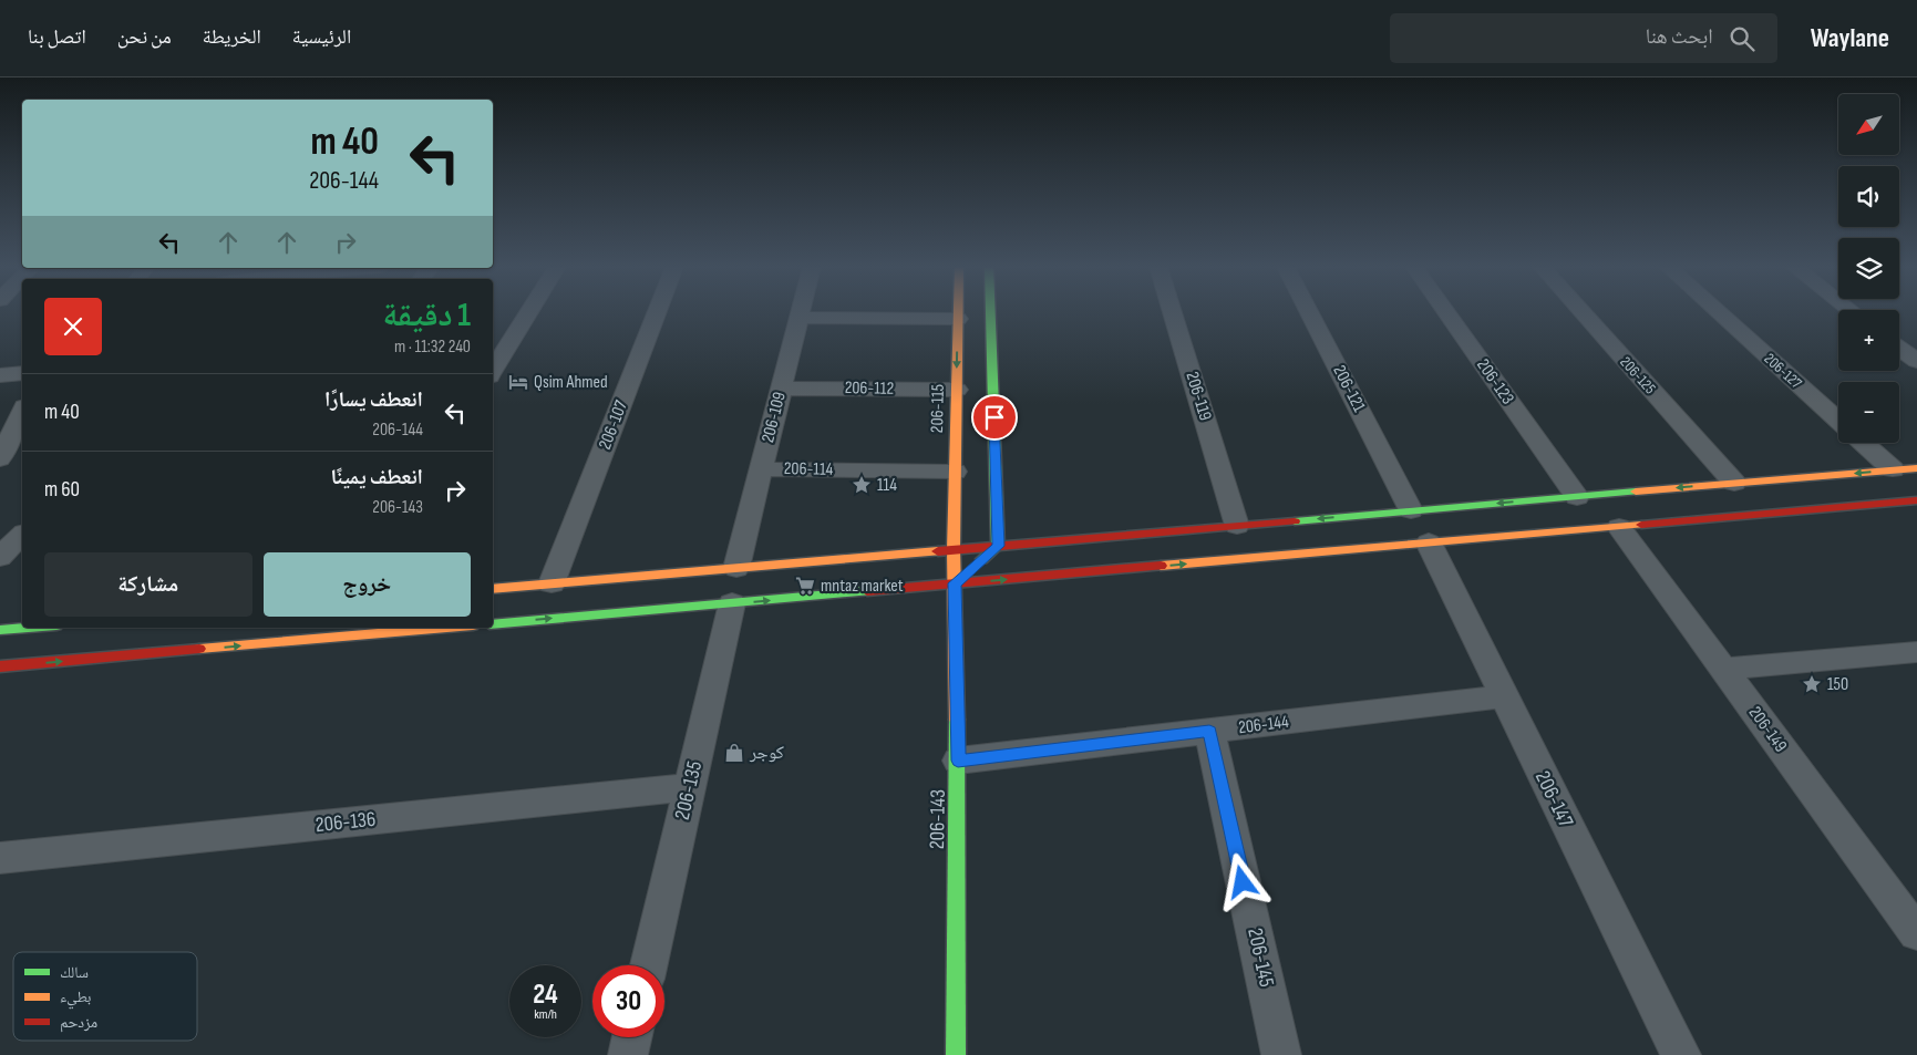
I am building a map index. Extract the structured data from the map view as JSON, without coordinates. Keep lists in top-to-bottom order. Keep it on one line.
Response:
{"streets":{"street":["206-127","206-125","206-123","206-112","206-121","206-119","206-115","206-109","206-107","206-114","206-144","206-149","206-135","206-147","206-143","206-136","206-145"]},"crossings":[["206-112","206-115"],["206-112","206-109"],["206-115","206-114"],["206-115","206-143"],["206-109","206-114"],["206-144","206-147"],["206-144","206-143"],["206-144","206-145"],["206-135","206-136"]],"places":{"hotel":["Qsim Ahmed"],"place":["114","150"],"supermarket":["mntaz market"],"shop":["كوجر"]},"legend":["سالك","بطيء","مزدحم"],"north":"bottom left","page":{"header":"Waylane","search":"ابحث هنا","nav":["الرئيسية","الخريطة","من نحن","اتصل بنا"],"map_buttons":["+","−"],"turn":["40 m","206-144"],"heading":["1 دقيقة","240 m · 11:32"],"list":[{"name":"انعطف يسارًا","note":"206-144","value":"40 m"},{"name":"انعطف يمينًا","note":"206-143","value":"60 m"}],"buttons":["خروج","مشاركة"],"speed":"24 km/h","limit":"30"}}
